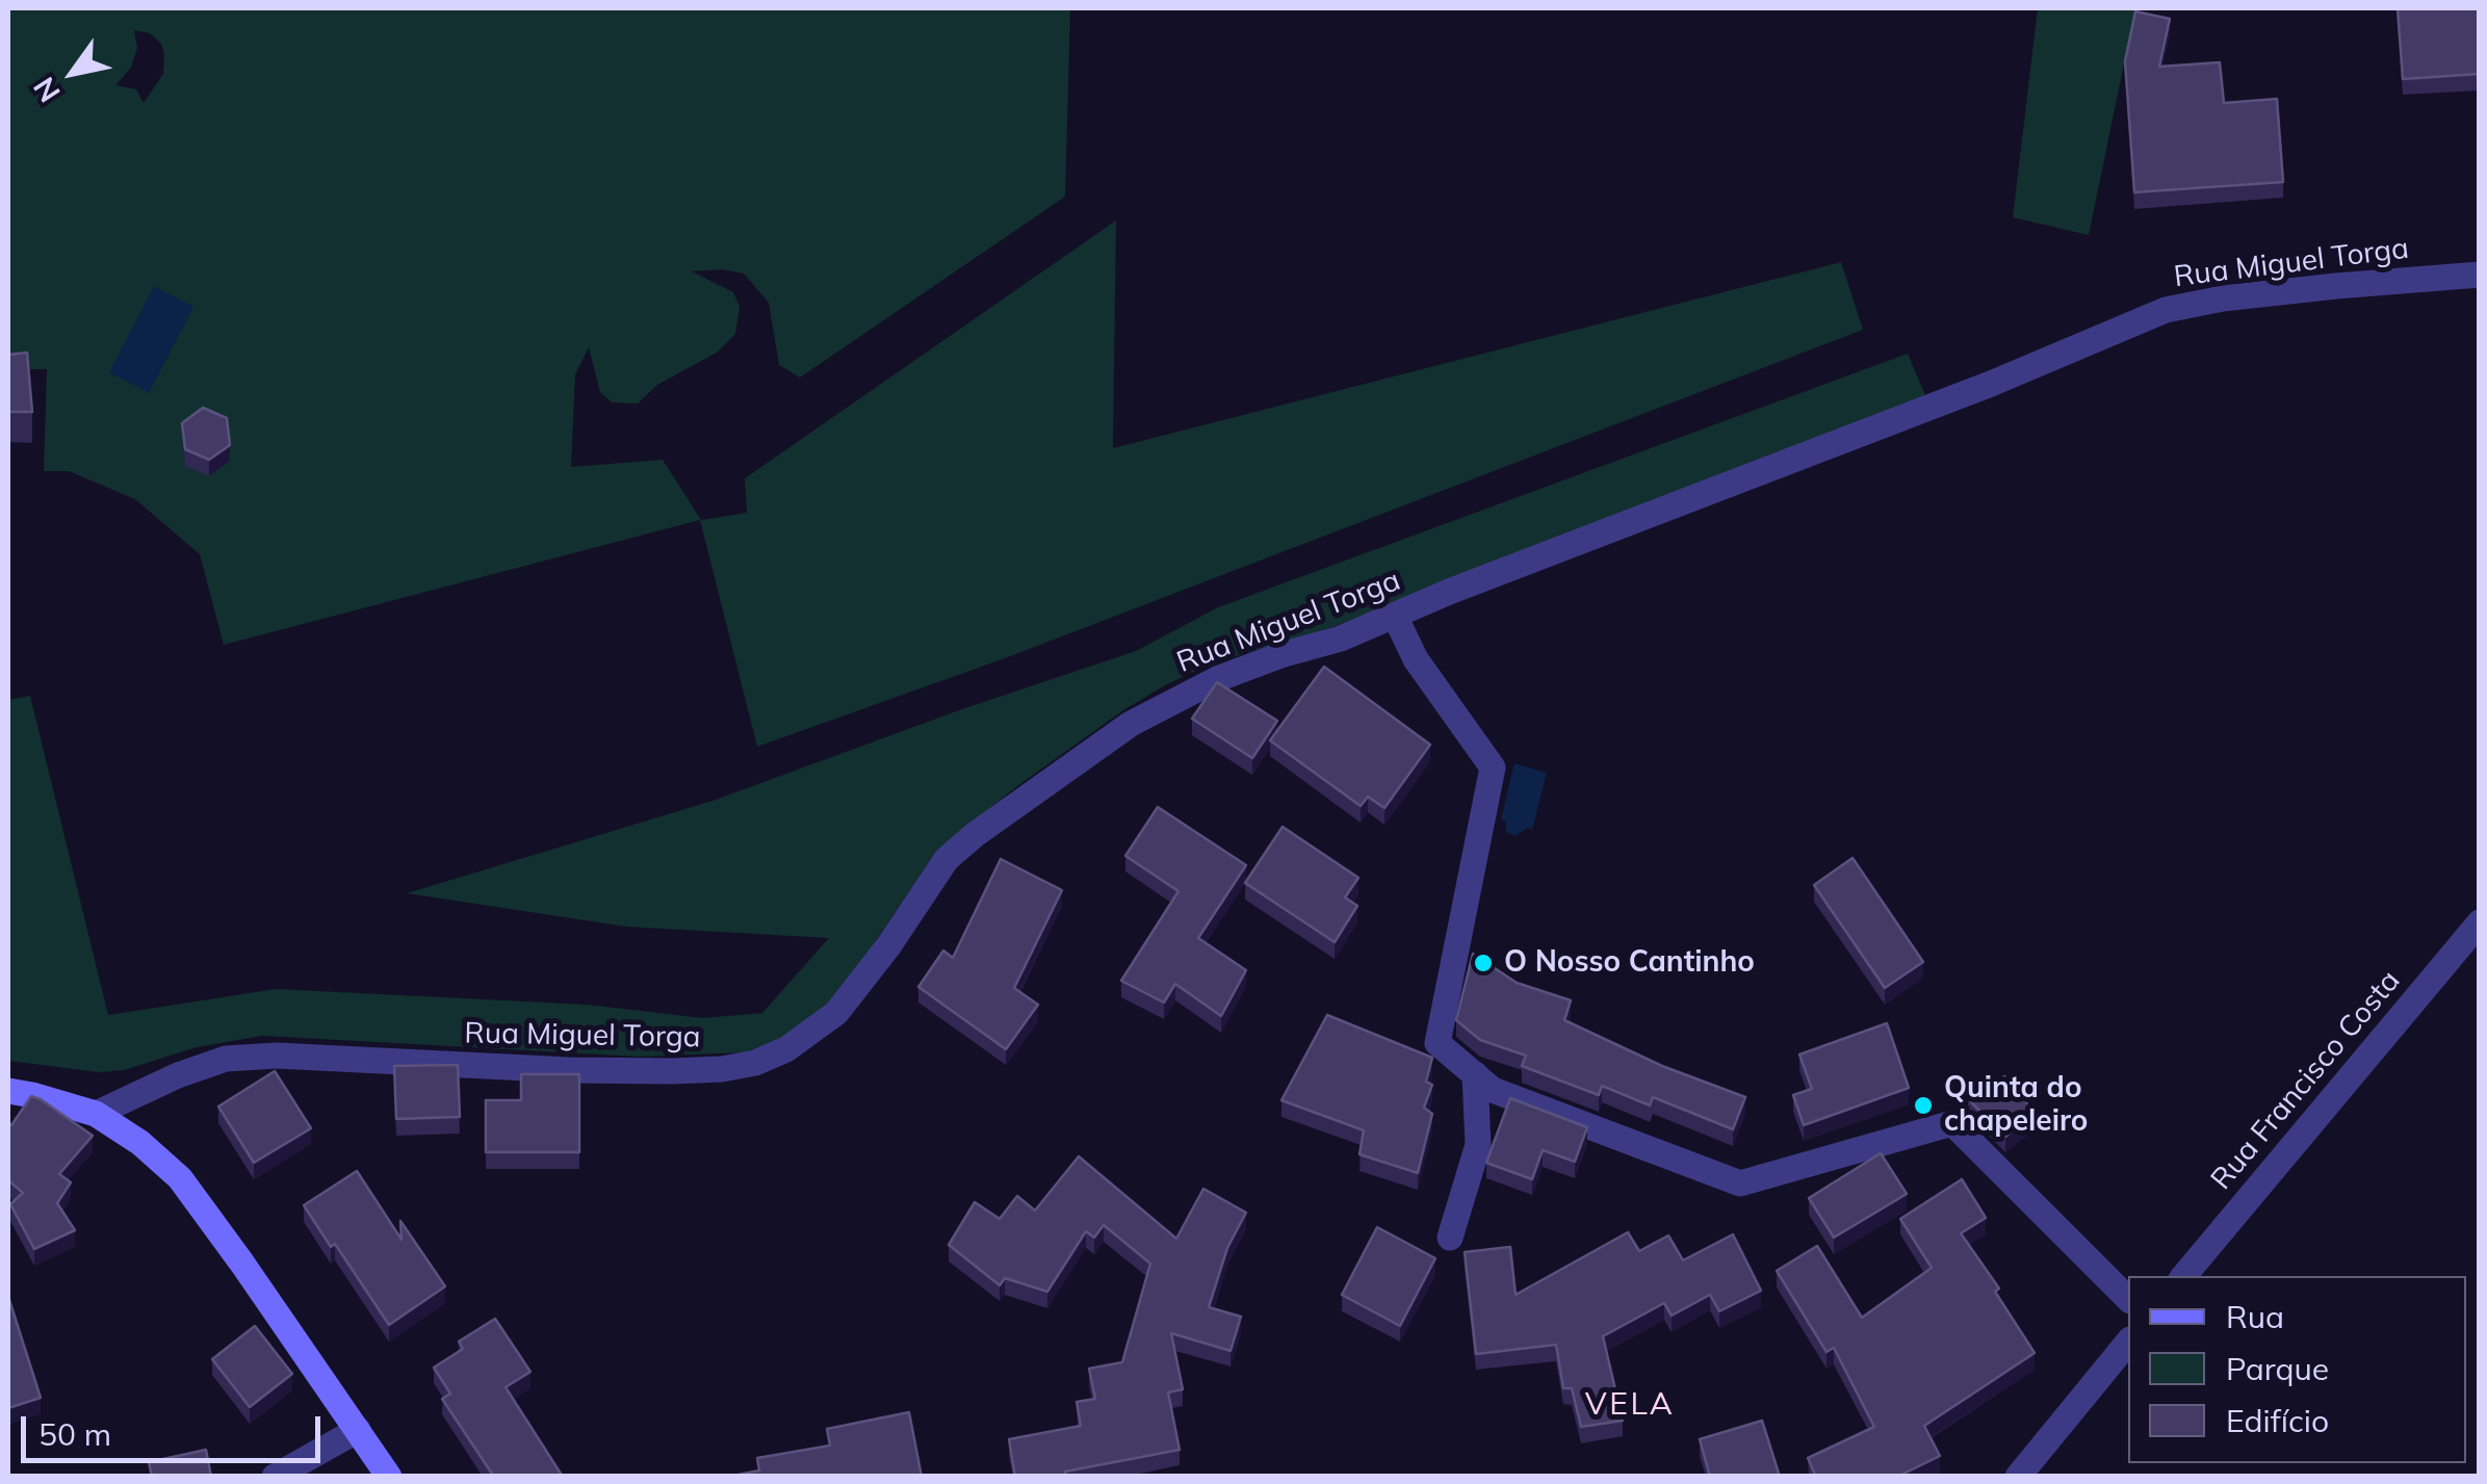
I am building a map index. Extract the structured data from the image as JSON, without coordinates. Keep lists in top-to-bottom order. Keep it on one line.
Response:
{"streets":{"street":["Rua Miguel Torga","Rua Francisco Costa"]},"districts":["VELA"],"places":["O Nosso Cantinho","Quinta do chapeleiro"],"legend":["Rua","Parque","Edifício"],"scale_bar":"50 m","north":"bottom left"}
